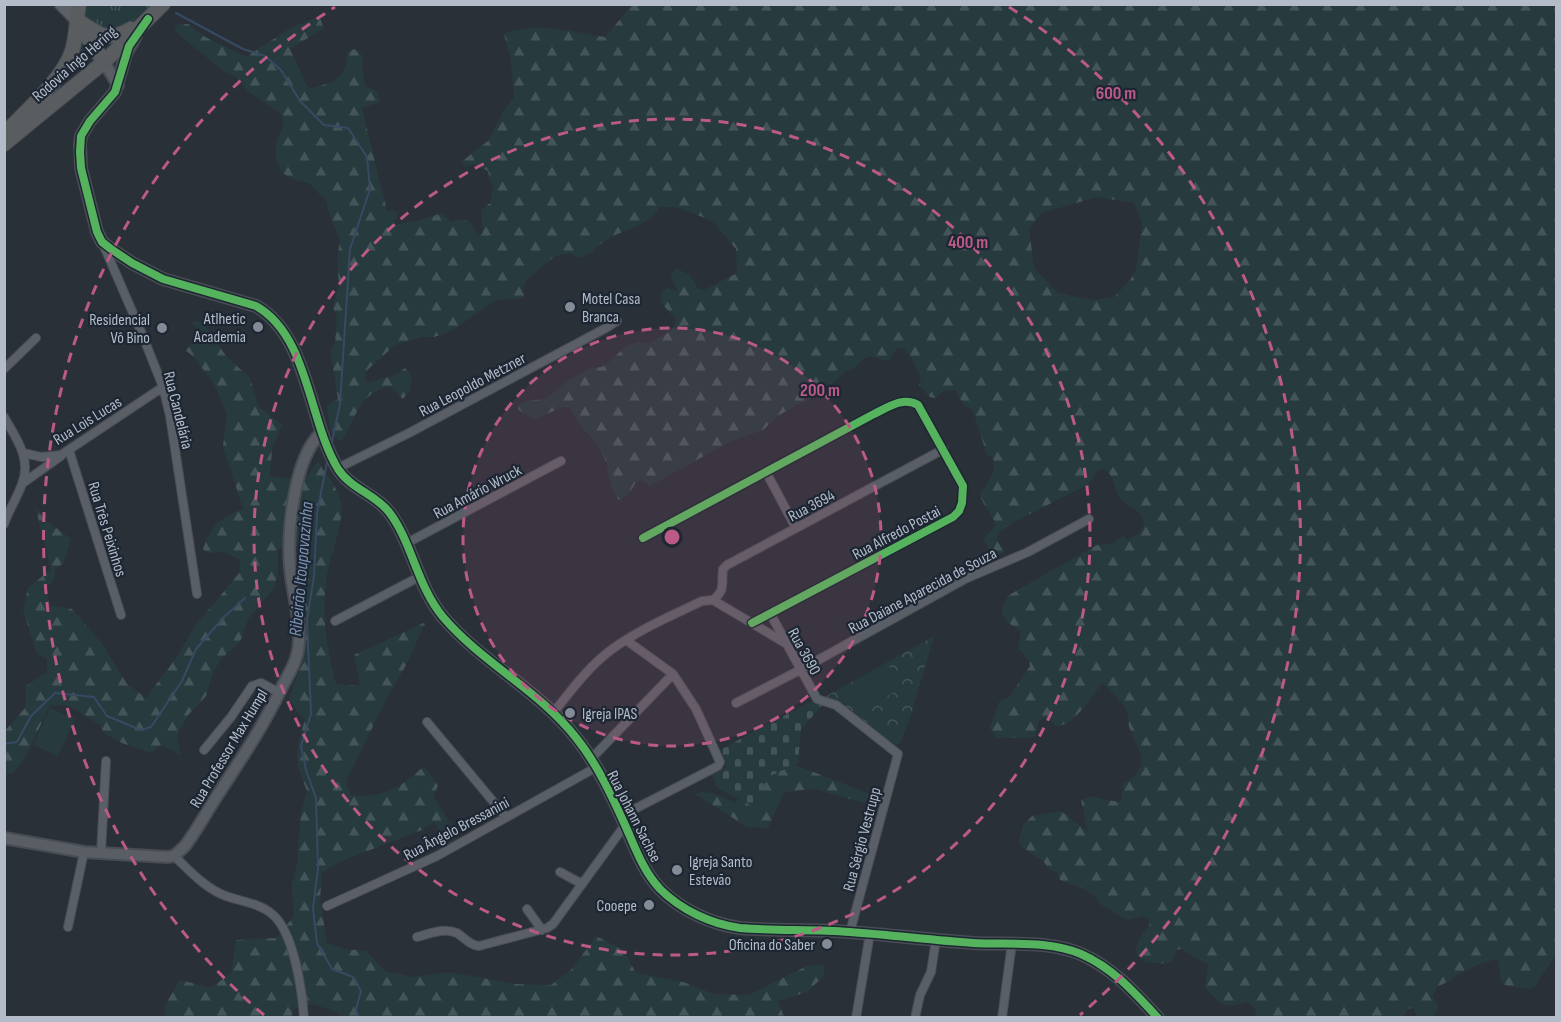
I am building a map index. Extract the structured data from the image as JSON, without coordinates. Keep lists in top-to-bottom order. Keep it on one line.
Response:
{"streets":{"highway":["Rodovia Ingo Hering"],"street":["Rua Leopoldo Metzner","Rua Candelária","Rua Lois Lucas","Rua Amário Wruck","Rua 3694","Rua Três Peixinhos","Rua Alfredo Postai","Rua Daiane Aparecida de Souza","Rua 3690","Rua Professor Max Humpl","Rua Johann Sachse","Rua Ângelo Bressanini","Rua Sérgio Vestrupp"]},"crossings":[["Rua Leopoldo Metzner","Rua Johann Sachse"],["Rua Candelária","Rua Lois Lucas"],["Rua Lois Lucas","Rua Três Peixinhos"],["Rua Amário Wruck","Rua Johann Sachse"],["Rua 3694","Rua Alfredo Postai"],["Rua Alfredo Postai","Rua 3690"],["Rua Daiane Aparecida de Souza","Rua 3690"],["Rua 3690","Rua Sérgio Vestrupp"],["Rua Professor Max Humpl","Rua Johann Sachse"],["Rua Johann Sachse","Rua Ângelo Bressanini"],["Rua Johann Sachse","Rua Sérgio Vestrupp"]],"water":["Ribeirão Itoupavazinha"],"places":["Motel Casa Branca","Atlhetic Academia","Residencial Vô Bino","Igreja IPAS","Igreja Santo Estevão","Cooepe","Oficina do Saber"],"rings":["600 m","400 m","200 m"]}
